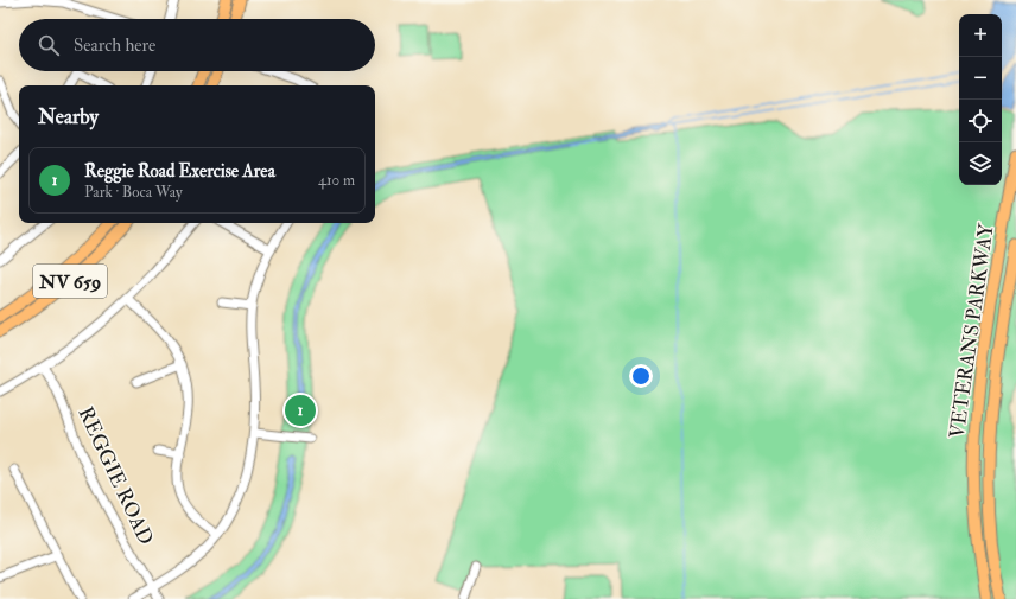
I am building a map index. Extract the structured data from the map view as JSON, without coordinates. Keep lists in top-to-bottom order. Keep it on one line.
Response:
{"streets":{"main road":["NV 659","VETERANS PARKWAY"],"street":["REGGIE ROAD"]},"page":{"map_buttons":["+","−"],"search":"Search here","heading":"Nearby","list":[{"mark":"1","name":"Reggie Road Exercise Area","note":"Park · Boca Way","value":"410 m"}],"pins":"1"}}
